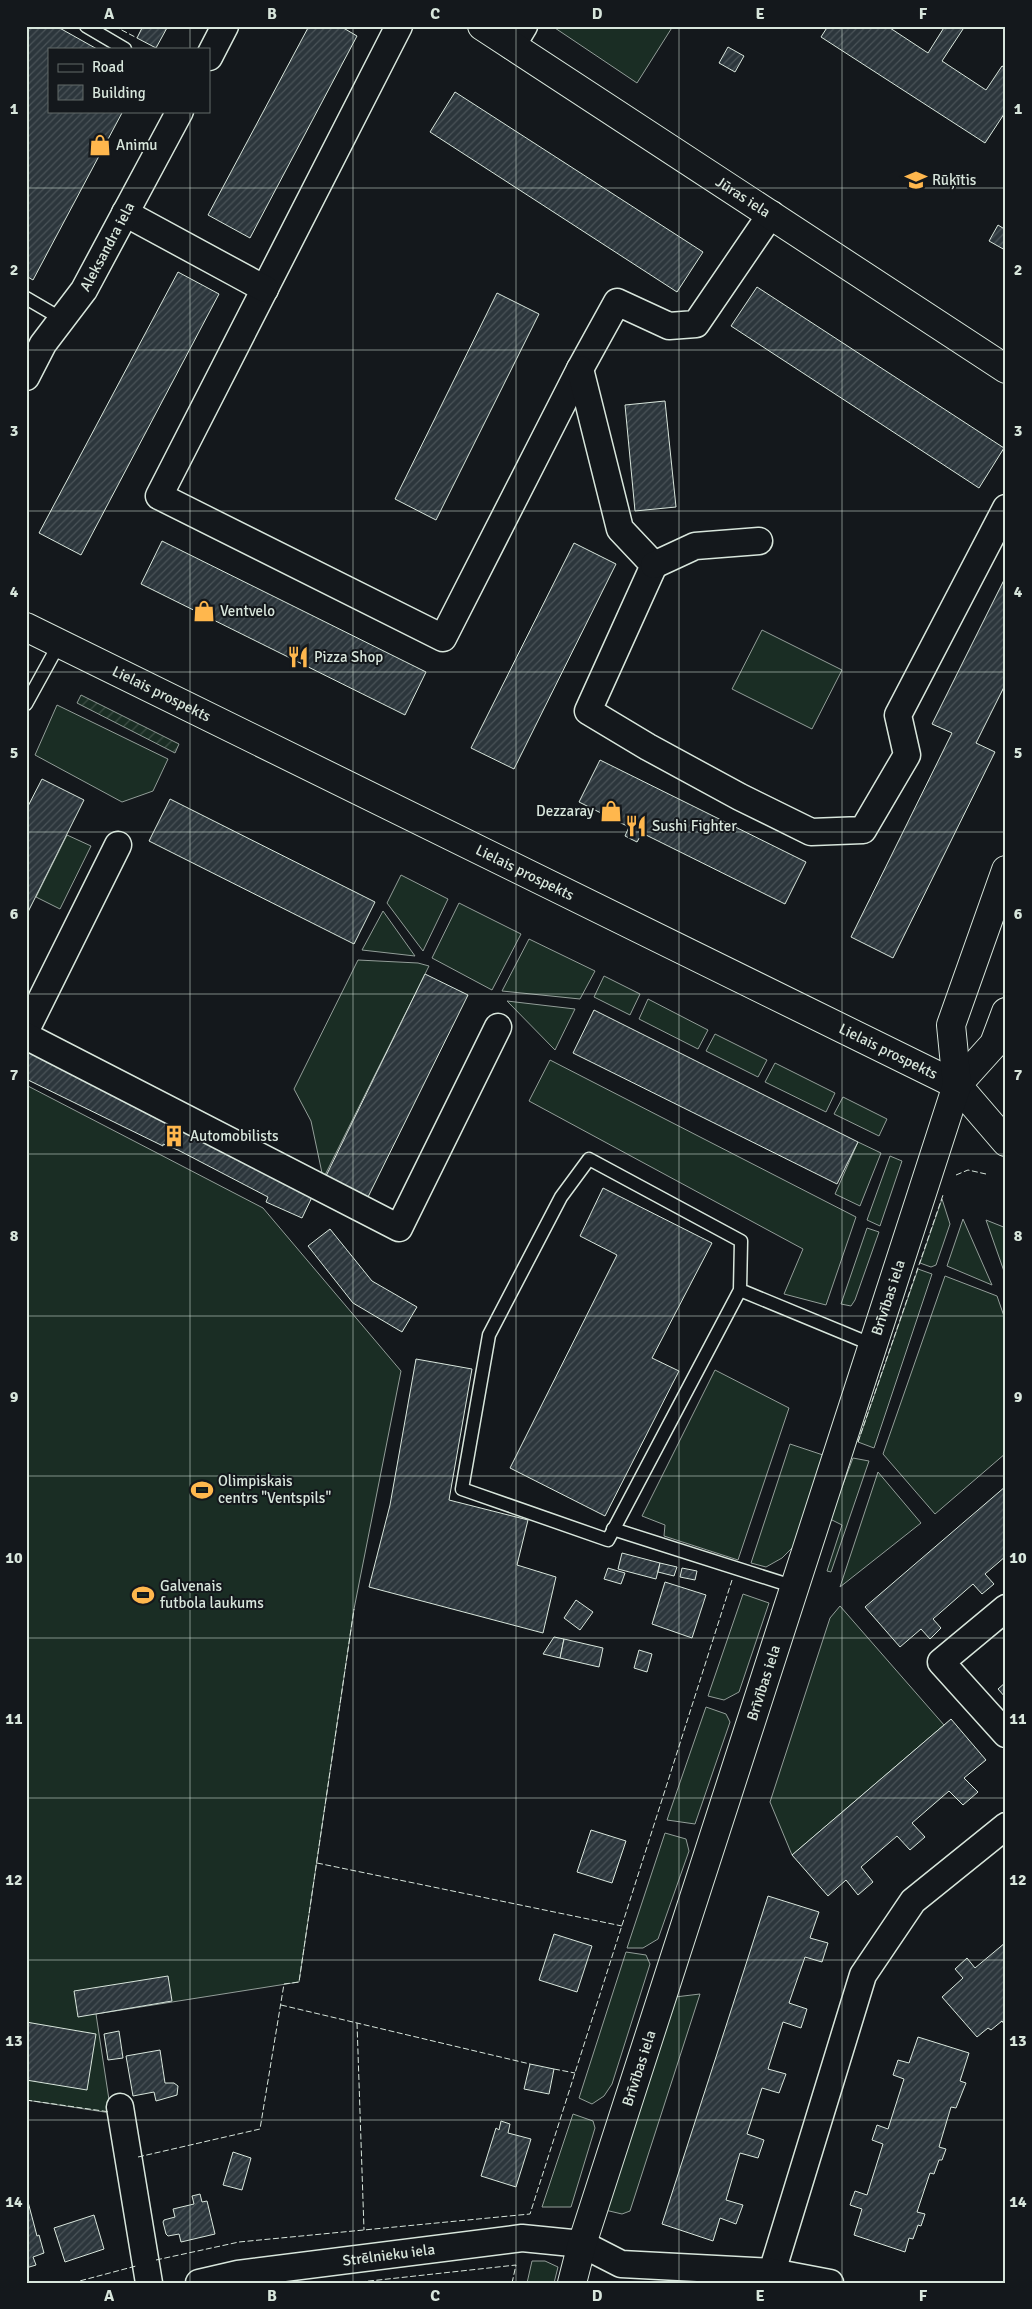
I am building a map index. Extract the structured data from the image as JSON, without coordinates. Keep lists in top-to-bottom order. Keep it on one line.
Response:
{"streets":{"street":["Jūras iela","Aleksandra iela","Lielais prospekts","Brīvības iela","Strēlnieku iela"]},"crossings":[["Lielais prospekts","Brīvības iela"],["Brīvības iela","Strēlnieku iela"]],"places":{"shop":["Animu","Ventvelo","Dezzaray"],"school or university":["Rūķītis"],"restaurant":["Pizza Shop","Sushi Fighter"],"building":["Automobilists"],"sports":["Olimpiskais centrs \"Ventspils\"","Galvenais futbola laukums"]},"legend":["Road","Building"],"grid":{"columns":["A","B","C","D","E","F"],"rows":["1","2","3","4","5","6","7","8","9","10","11","12","13","14"]}}
